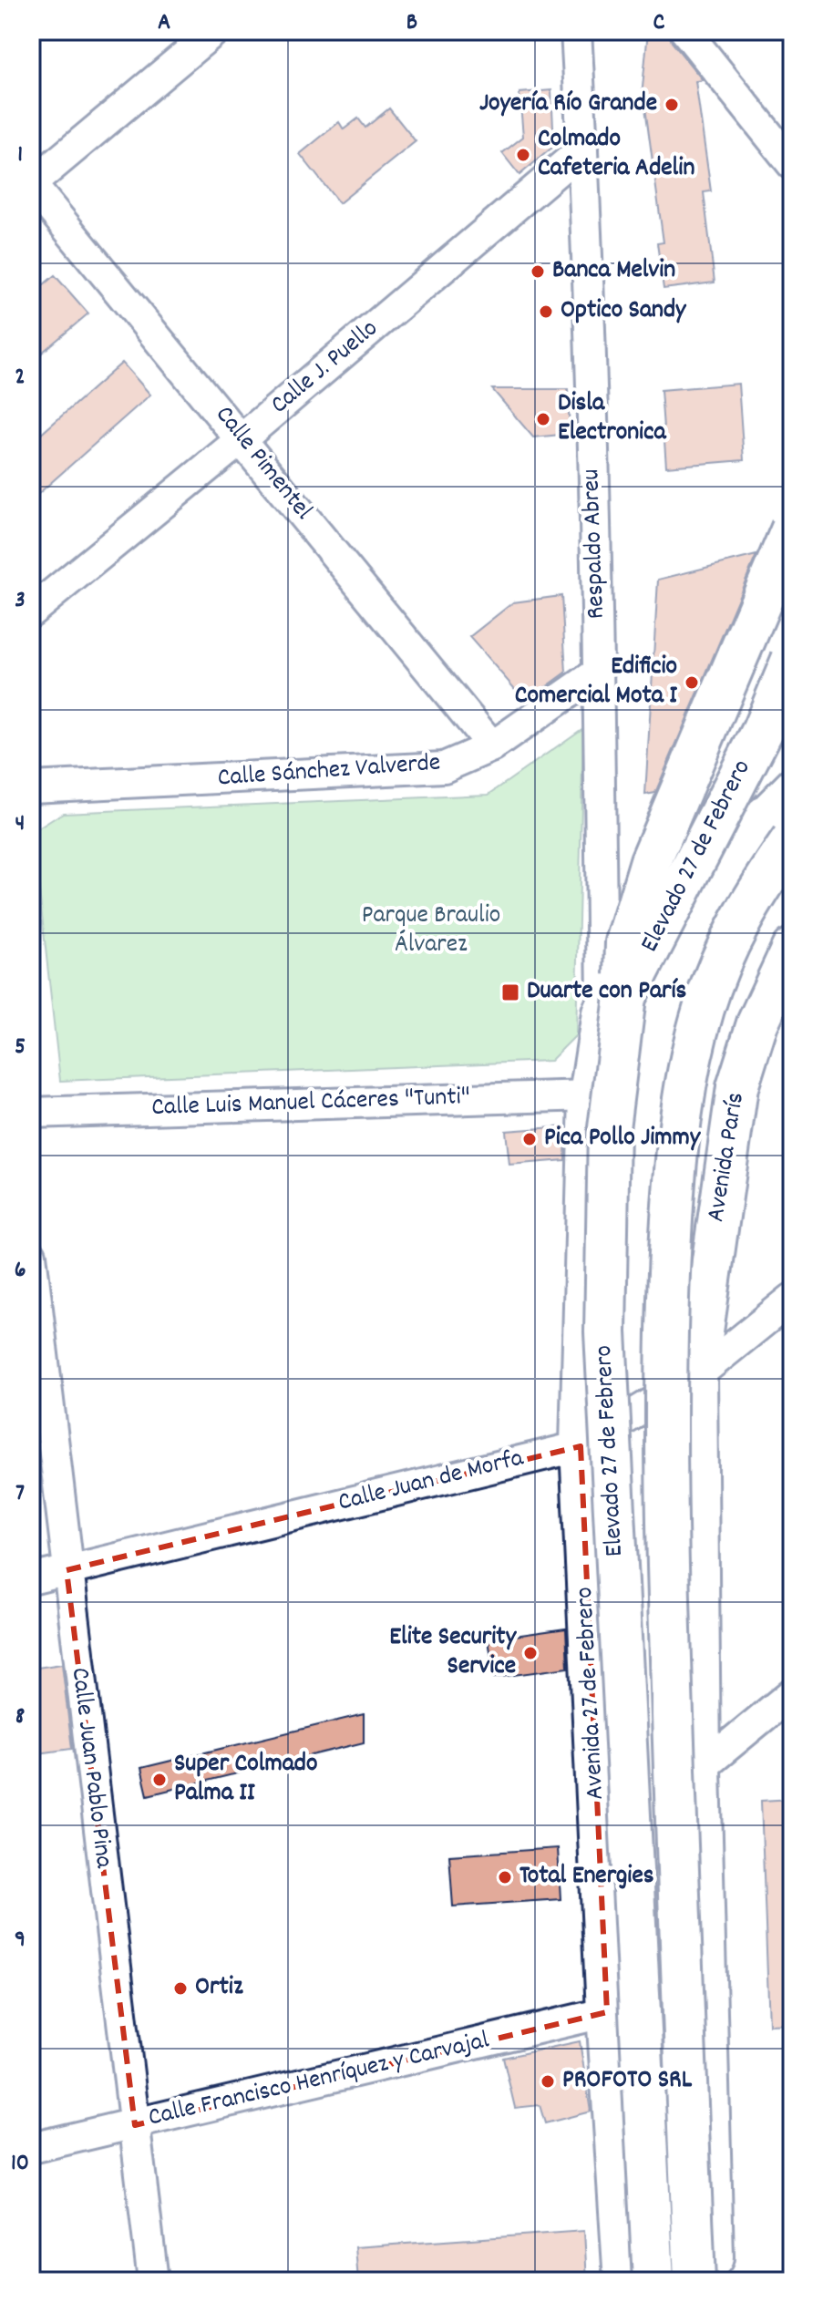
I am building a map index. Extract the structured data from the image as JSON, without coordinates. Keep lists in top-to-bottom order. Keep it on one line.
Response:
{"streets":{"main road":["Elevado 27 de Febrero","Avenida París","Avenida 27 de Febrero"],"street":["Calle J. Puello","Calle Pimentel","Respaldo Abreu","Calle Sánchez Valverde","Calle Luis Manuel Cáceres \"Tunti\"","Calle Juan de Morfa","Calle Juan Pablo Pina","Calle Francisco Henríquez y Carvajal"]},"crossings":[["Calle J. Puello","Calle Pimentel"],["Calle J. Puello","Respaldo Abreu"],["Calle Pimentel","Calle Sánchez Valverde"],["Respaldo Abreu","Calle Sánchez Valverde"],["Respaldo Abreu","Elevado 27 de Febrero"],["Respaldo Abreu","Avenida 27 de Febrero"],["Elevado 27 de Febrero","Avenida 27 de Febrero"],["Calle Luis Manuel Cáceres \"Tunti\"","Avenida 27 de Febrero"],["Avenida París","Calle Juan de Morfa"],["Calle Juan de Morfa","Avenida 27 de Febrero"],["Calle Juan de Morfa","Calle Juan Pablo Pina"],["Avenida 27 de Febrero","Calle Francisco Henríquez y Carvajal"],["Calle Juan Pablo Pina","Calle Francisco Henríquez y Carvajal"]],"parks":["Parque Braulio Álvarez"],"places":{"other":["Joyería Río Grande","Colmado Cafeteria Adelin","Banca Melvin","Optico Sandy","Disla Electronica","Edificio Comercial Mota I","Pica Pollo Jimmy","Elite Security Service","Super Colmado Palma II","Total Energies","Ortiz","PROFOTO SRL"],"transit":["Duarte con París"]},"grid":{"columns":["A","B","C"],"rows":["1","2","3","4","5","6","7","8","9","10"]}}
